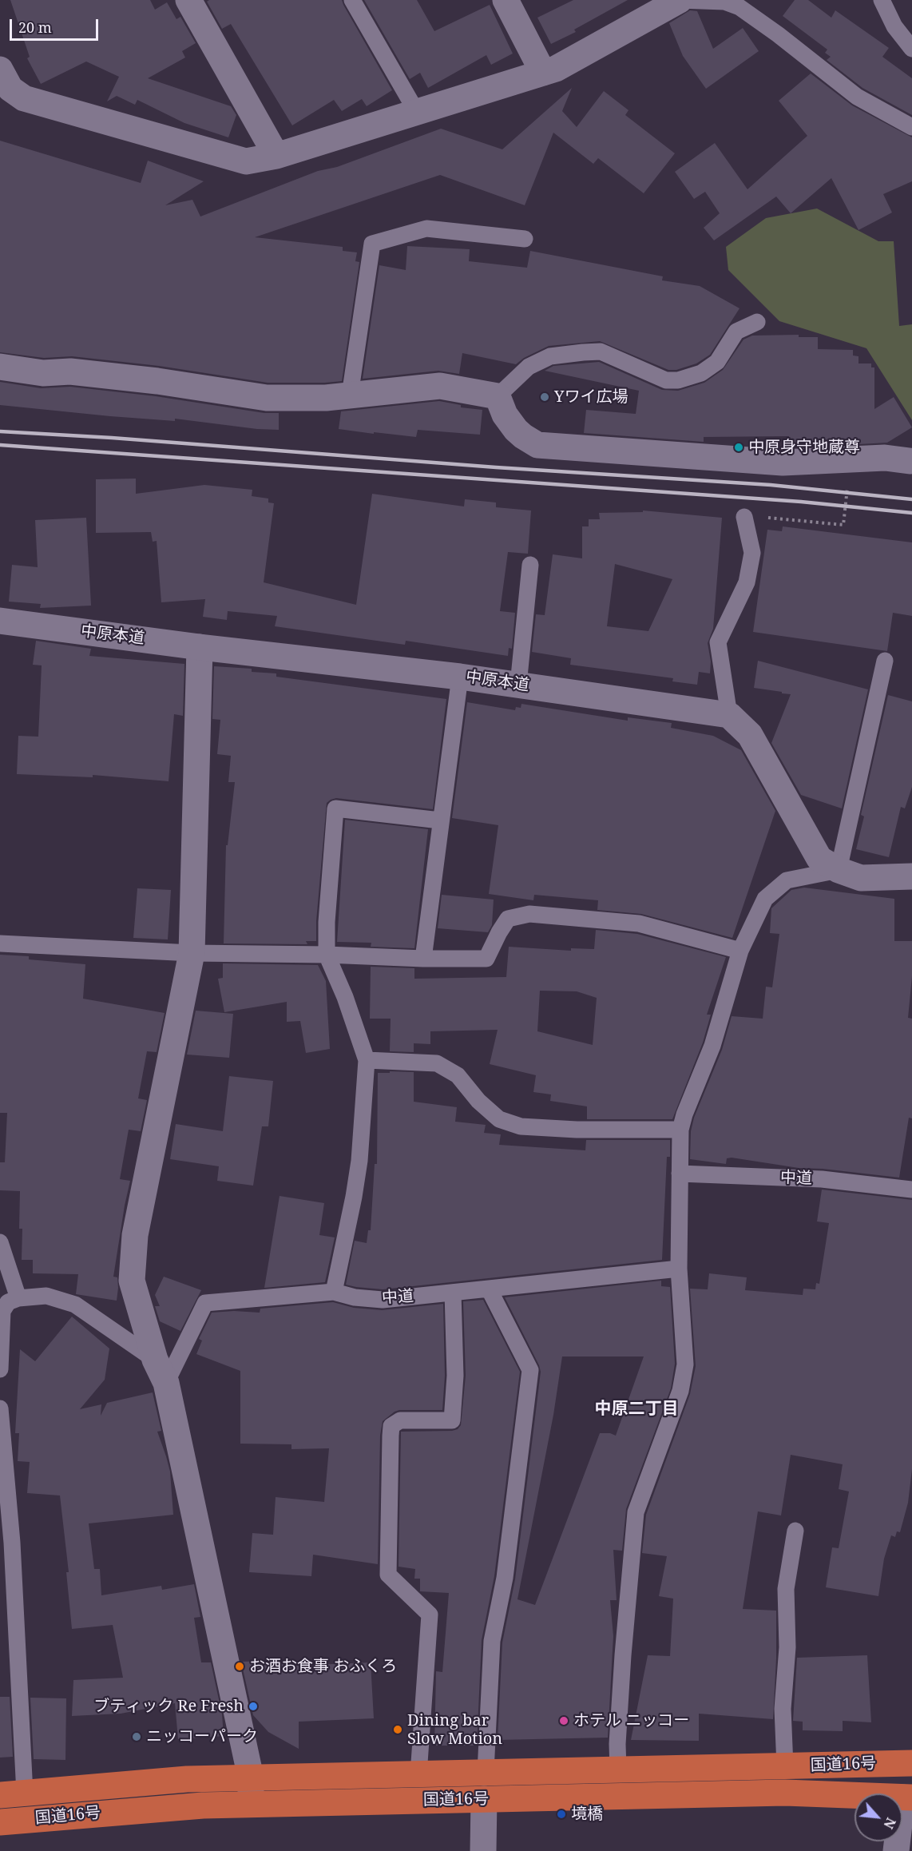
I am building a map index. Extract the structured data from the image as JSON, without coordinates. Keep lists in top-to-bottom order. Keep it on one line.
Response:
{"streets":{"highway":["国道16号"],"street":["中原本道"],"lane":["中道"]},"districts":["中原二丁目"],"places":["Yワイ広場","中原身守地蔵尊","お酒お食事 おふくろ","ブティック Re Fresh","ホテル ニッコー","Dining bar Slow Motion","ニッコーパーク","境橋"],"scale_bar":"20 m","north":"bottom right"}
